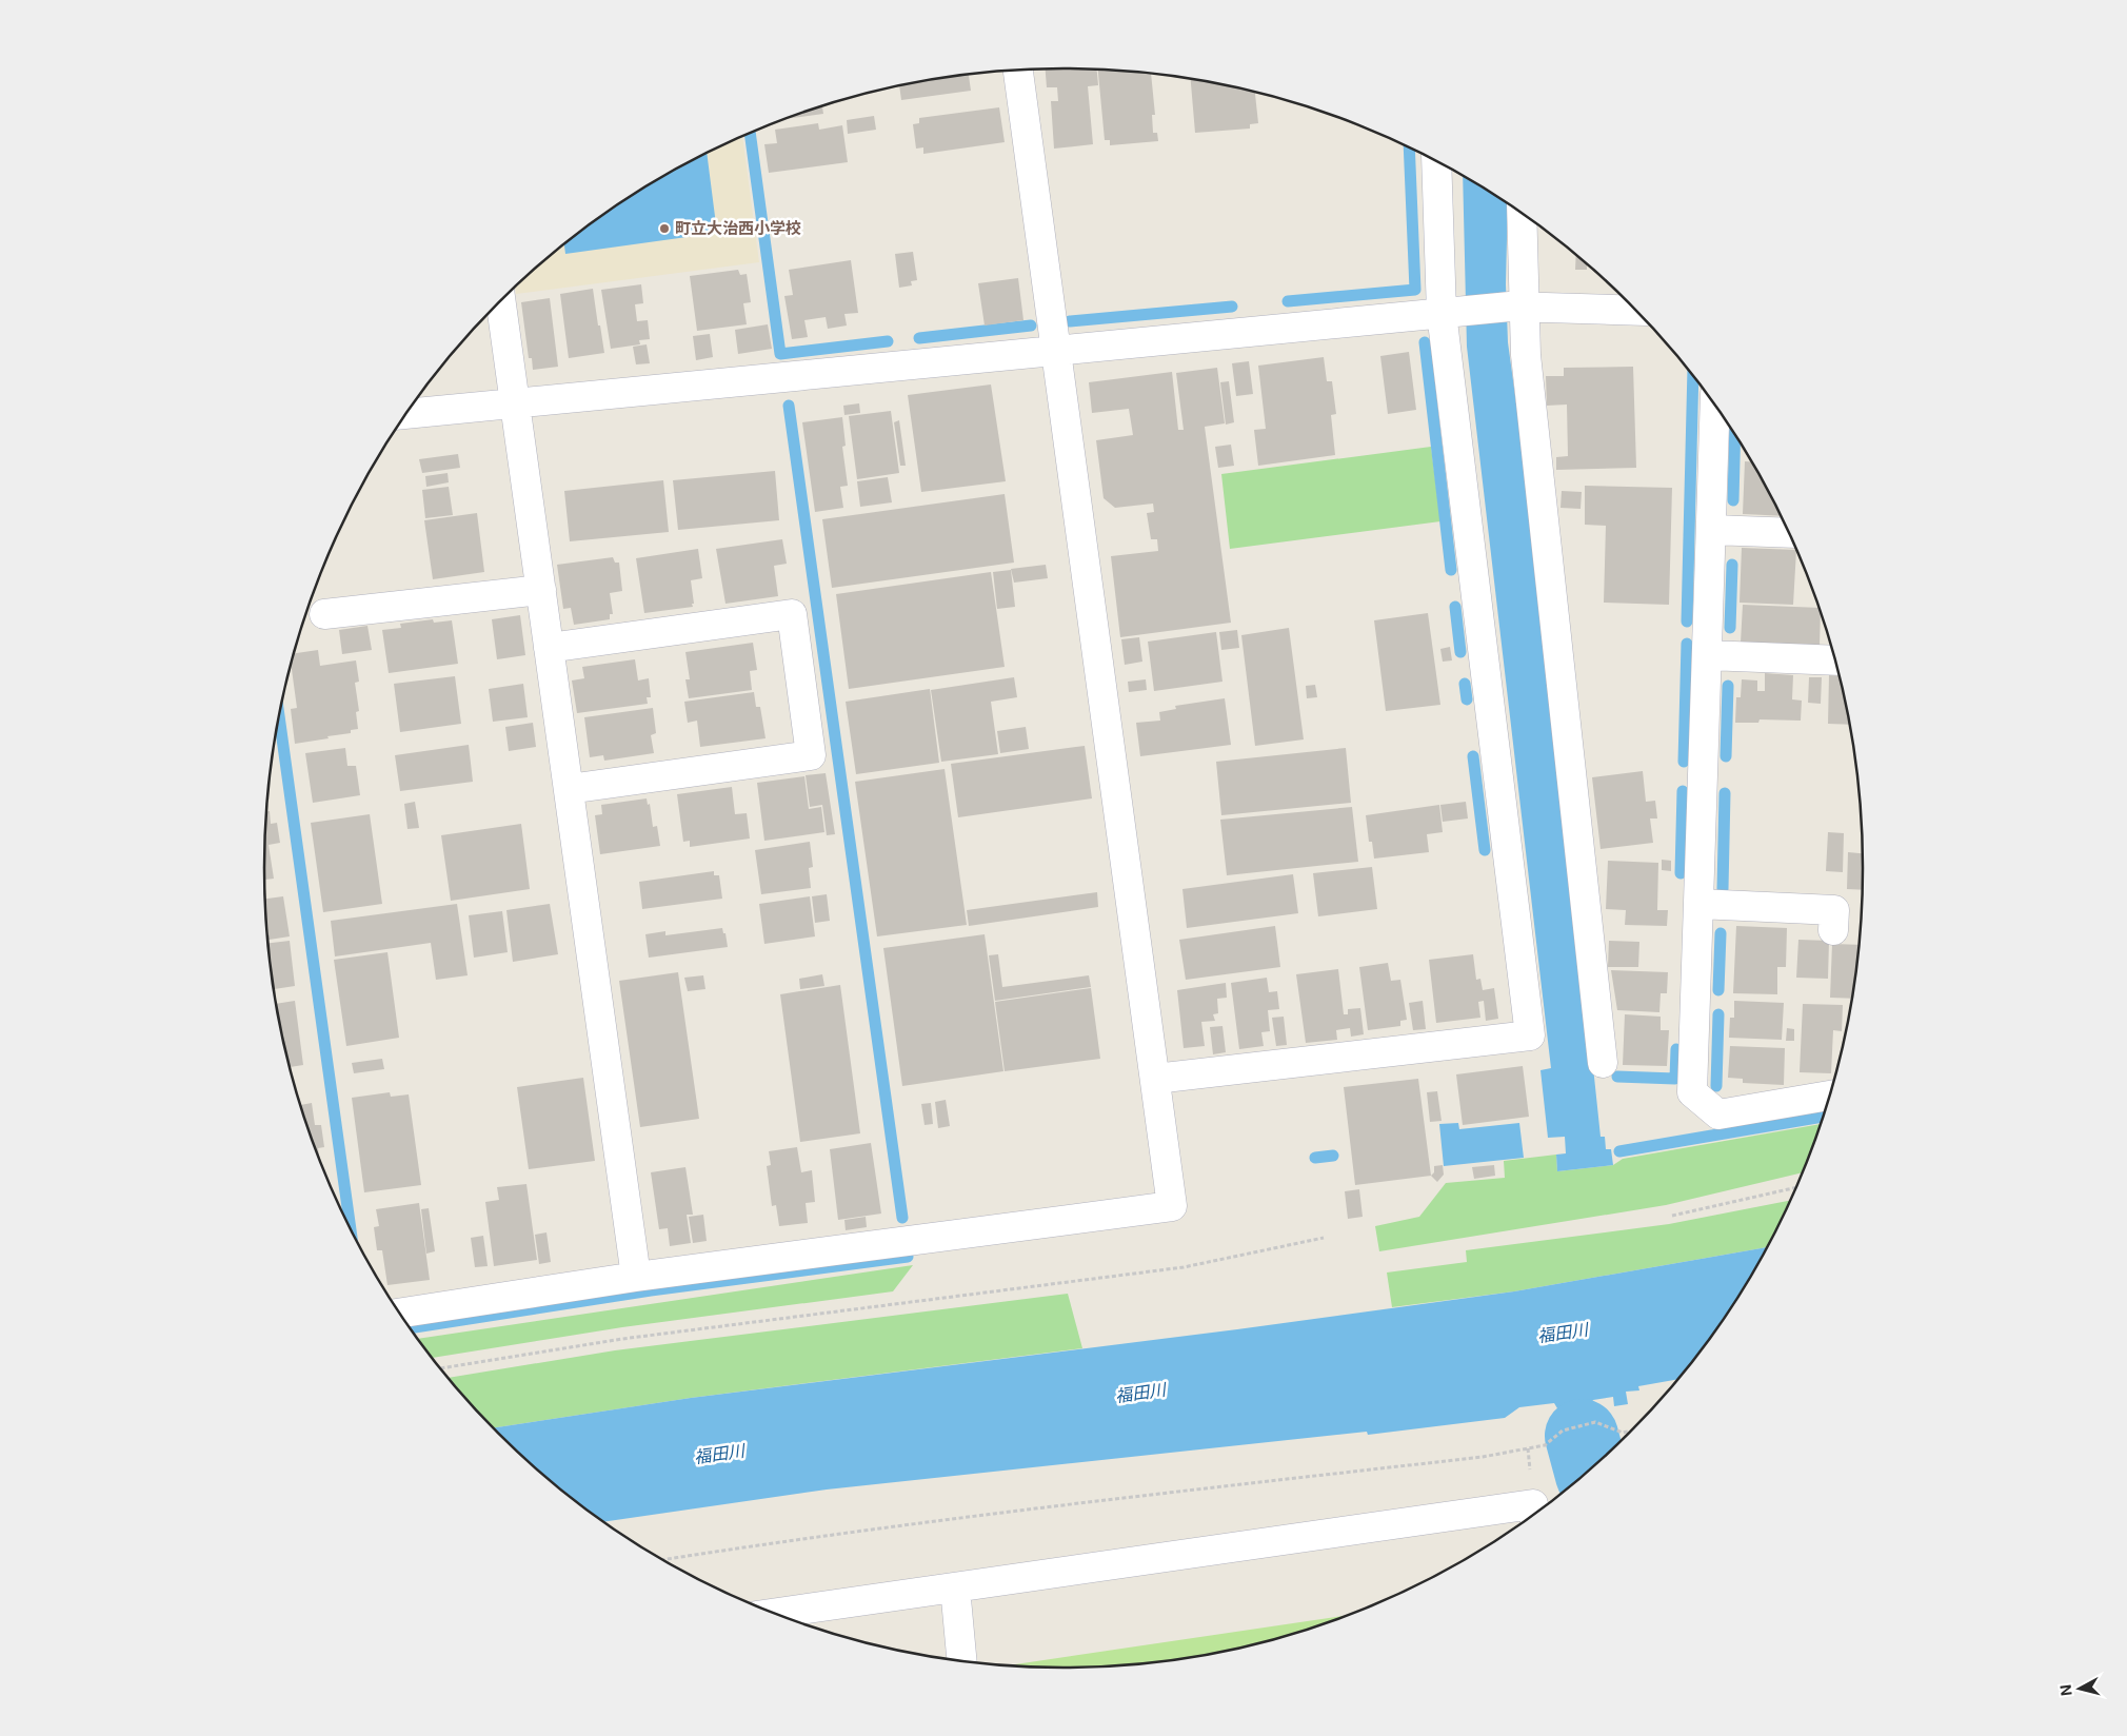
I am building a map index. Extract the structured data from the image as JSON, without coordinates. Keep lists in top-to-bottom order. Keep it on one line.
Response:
{"water":["福田川"],"places":["町立大治西小学校"],"north":"left"}
